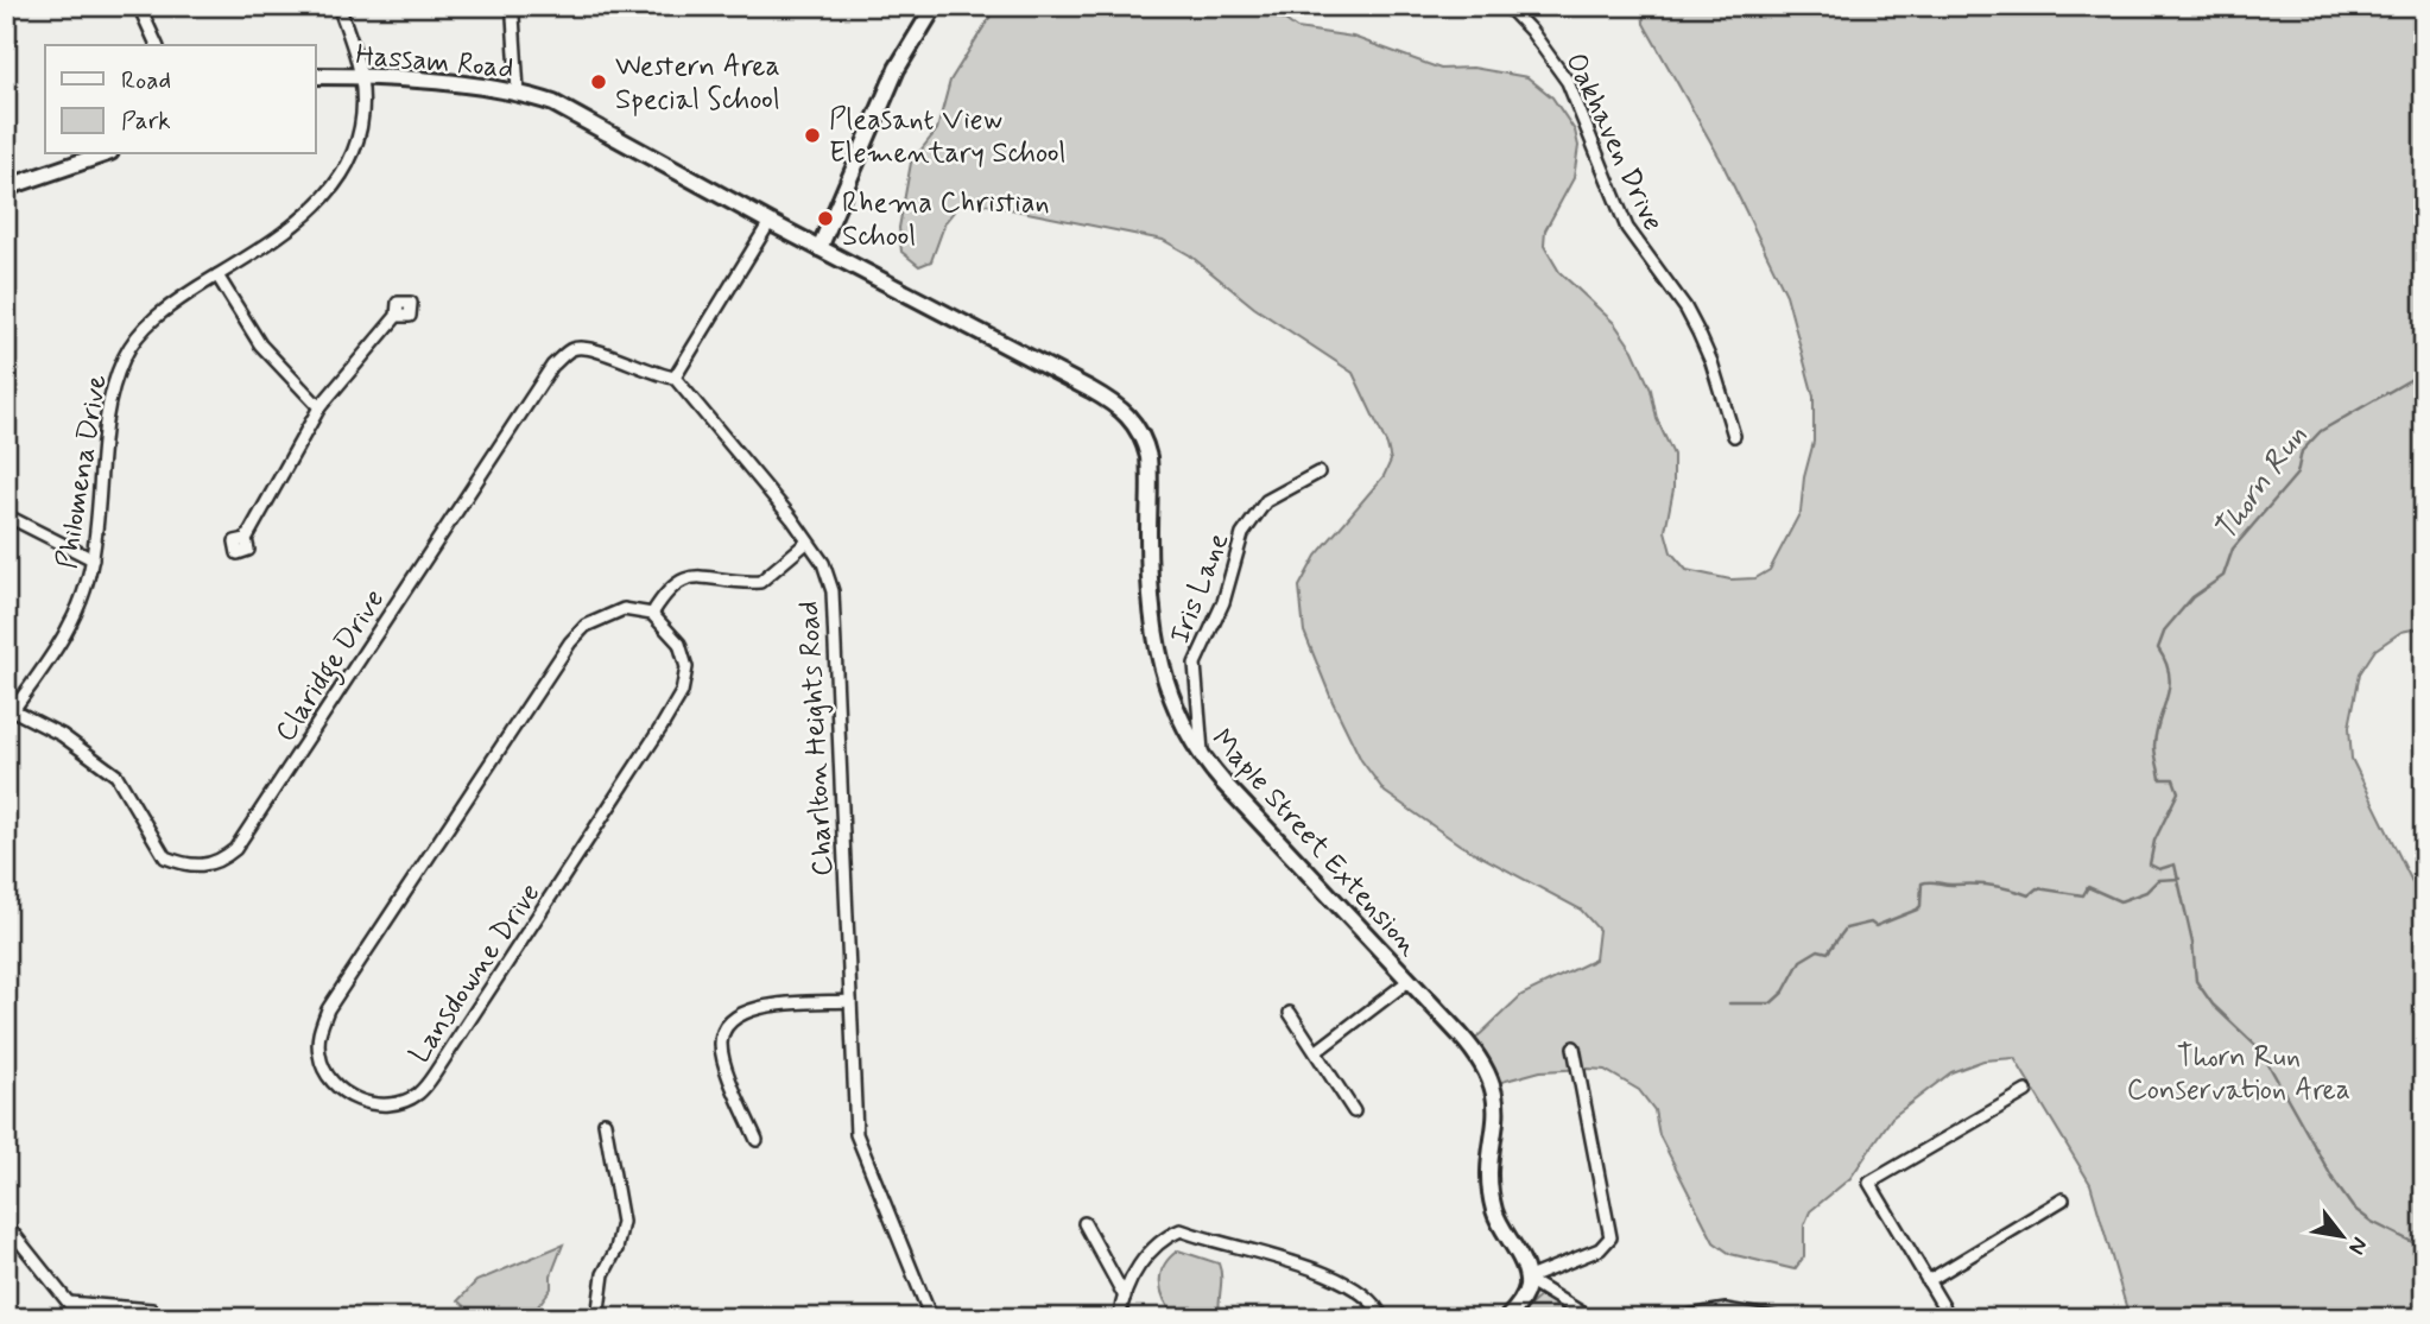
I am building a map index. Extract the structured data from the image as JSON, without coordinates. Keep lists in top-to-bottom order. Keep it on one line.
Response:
{"streets":{"street":["Hassam Road","Oakhaven Drive","Philomena Drive","Iris Lane","Claridge Drive","Charlton Heights Road","Maple Street Extension","Lansdowne Drive"]},"crossings":[["Hassam Road","Philomena Drive"],["Hassam Road","Maple Street Extension"],["Philomena Drive","Claridge Drive"],["Iris Lane","Maple Street Extension"],["Claridge Drive","Charlton Heights Road"]],"water":["Thorn Run"],"parks":["Thorn Run Conservation Area"],"places":["Western Area Special School","Pleasant View Elementary School","Rhema Christian School"],"legend":["Road","Park"],"north":"bottom right"}
